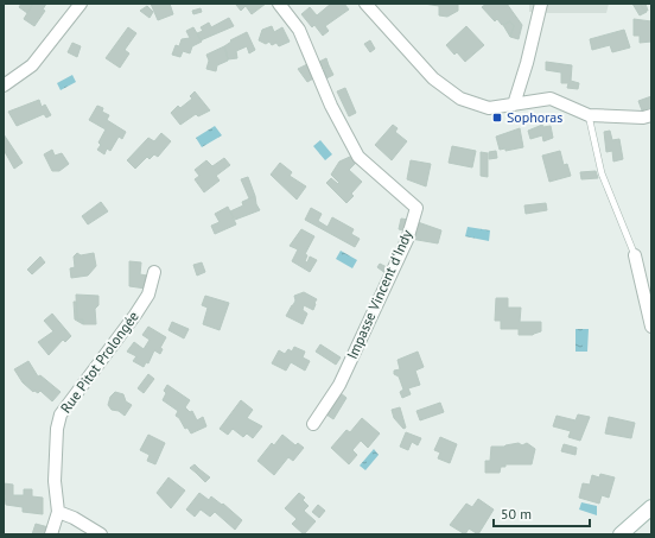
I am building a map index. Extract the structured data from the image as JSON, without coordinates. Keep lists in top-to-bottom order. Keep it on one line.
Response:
{"streets":{"street":["Impasse Vincent d'Indy","Rue Pitot Prolongée"]},"places":{"transit":["Sophoras"]},"scale_bar":"50 m"}
